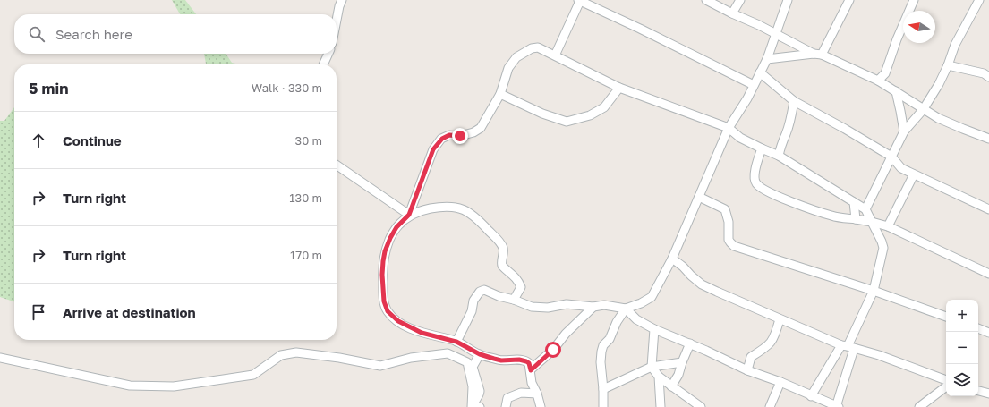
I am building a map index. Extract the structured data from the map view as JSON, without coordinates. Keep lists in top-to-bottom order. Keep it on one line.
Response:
{"north":"left","page":{"search":"Search here","heading":["5 min","Walk · 330 m"],"list":[["Continue","30 m"],["Turn right","130 m"],["Turn right","170 m"],"Arrive at destination"],"map_buttons":["+","−"]}}
